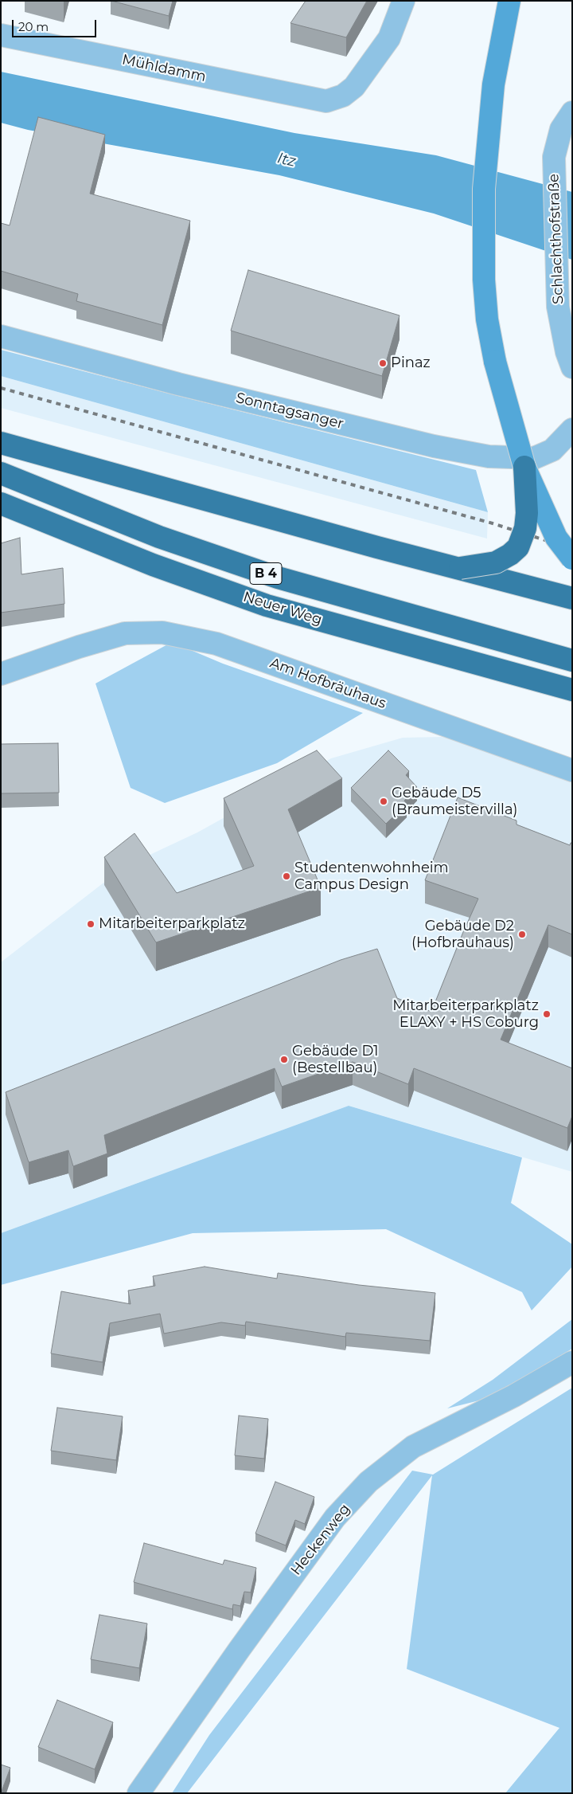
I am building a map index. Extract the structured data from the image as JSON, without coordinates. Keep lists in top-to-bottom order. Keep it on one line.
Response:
{"streets":{"highway":["B 4","Neuer Weg"],"street":["Mühldamm","Schlachthofstraße","Sonntagsanger","Am Hofbräuhaus","Heckenweg"]},"water":["Itz"],"places":["Pinaz","Gebäude D5 (Braumeistervilla)","Studentenwohnheim Campus Design","Mitarbeiterparkplatz","Gebäude D2 (Hofbrauhaus)","Mitarbeiterparkplatz ELAXY + HS Coburg","Gebäude D1 (Bestellbau)"],"scale_bar":"20 m"}
